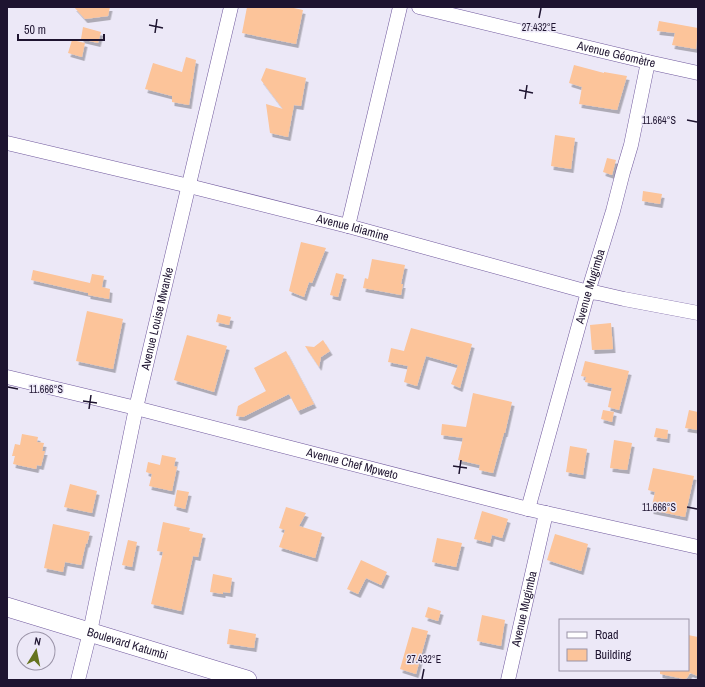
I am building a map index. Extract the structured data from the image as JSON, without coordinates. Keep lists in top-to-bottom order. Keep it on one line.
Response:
{"streets":{"street":["Avenue Géomètre","Avenue Idiamine","Avenue Mugimba","Avenue Louise Mwanke","Avenue Chef Mpweto","Boulevard Katumbi"]},"crossings":[["Avenue Géomètre","Avenue Mugimba"],["Avenue Idiamine","Avenue Mugimba"],["Avenue Idiamine","Avenue Louise Mwanke"],["Avenue Mugimba","Avenue Chef Mpweto"],["Avenue Louise Mwanke","Avenue Chef Mpweto"],["Avenue Louise Mwanke","Boulevard Katumbi"]],"legend":["Road","Building"],"scale_bar":"50 m","north":"top","coordinates":["27.432°E","11.664°S","11.666°S"]}
